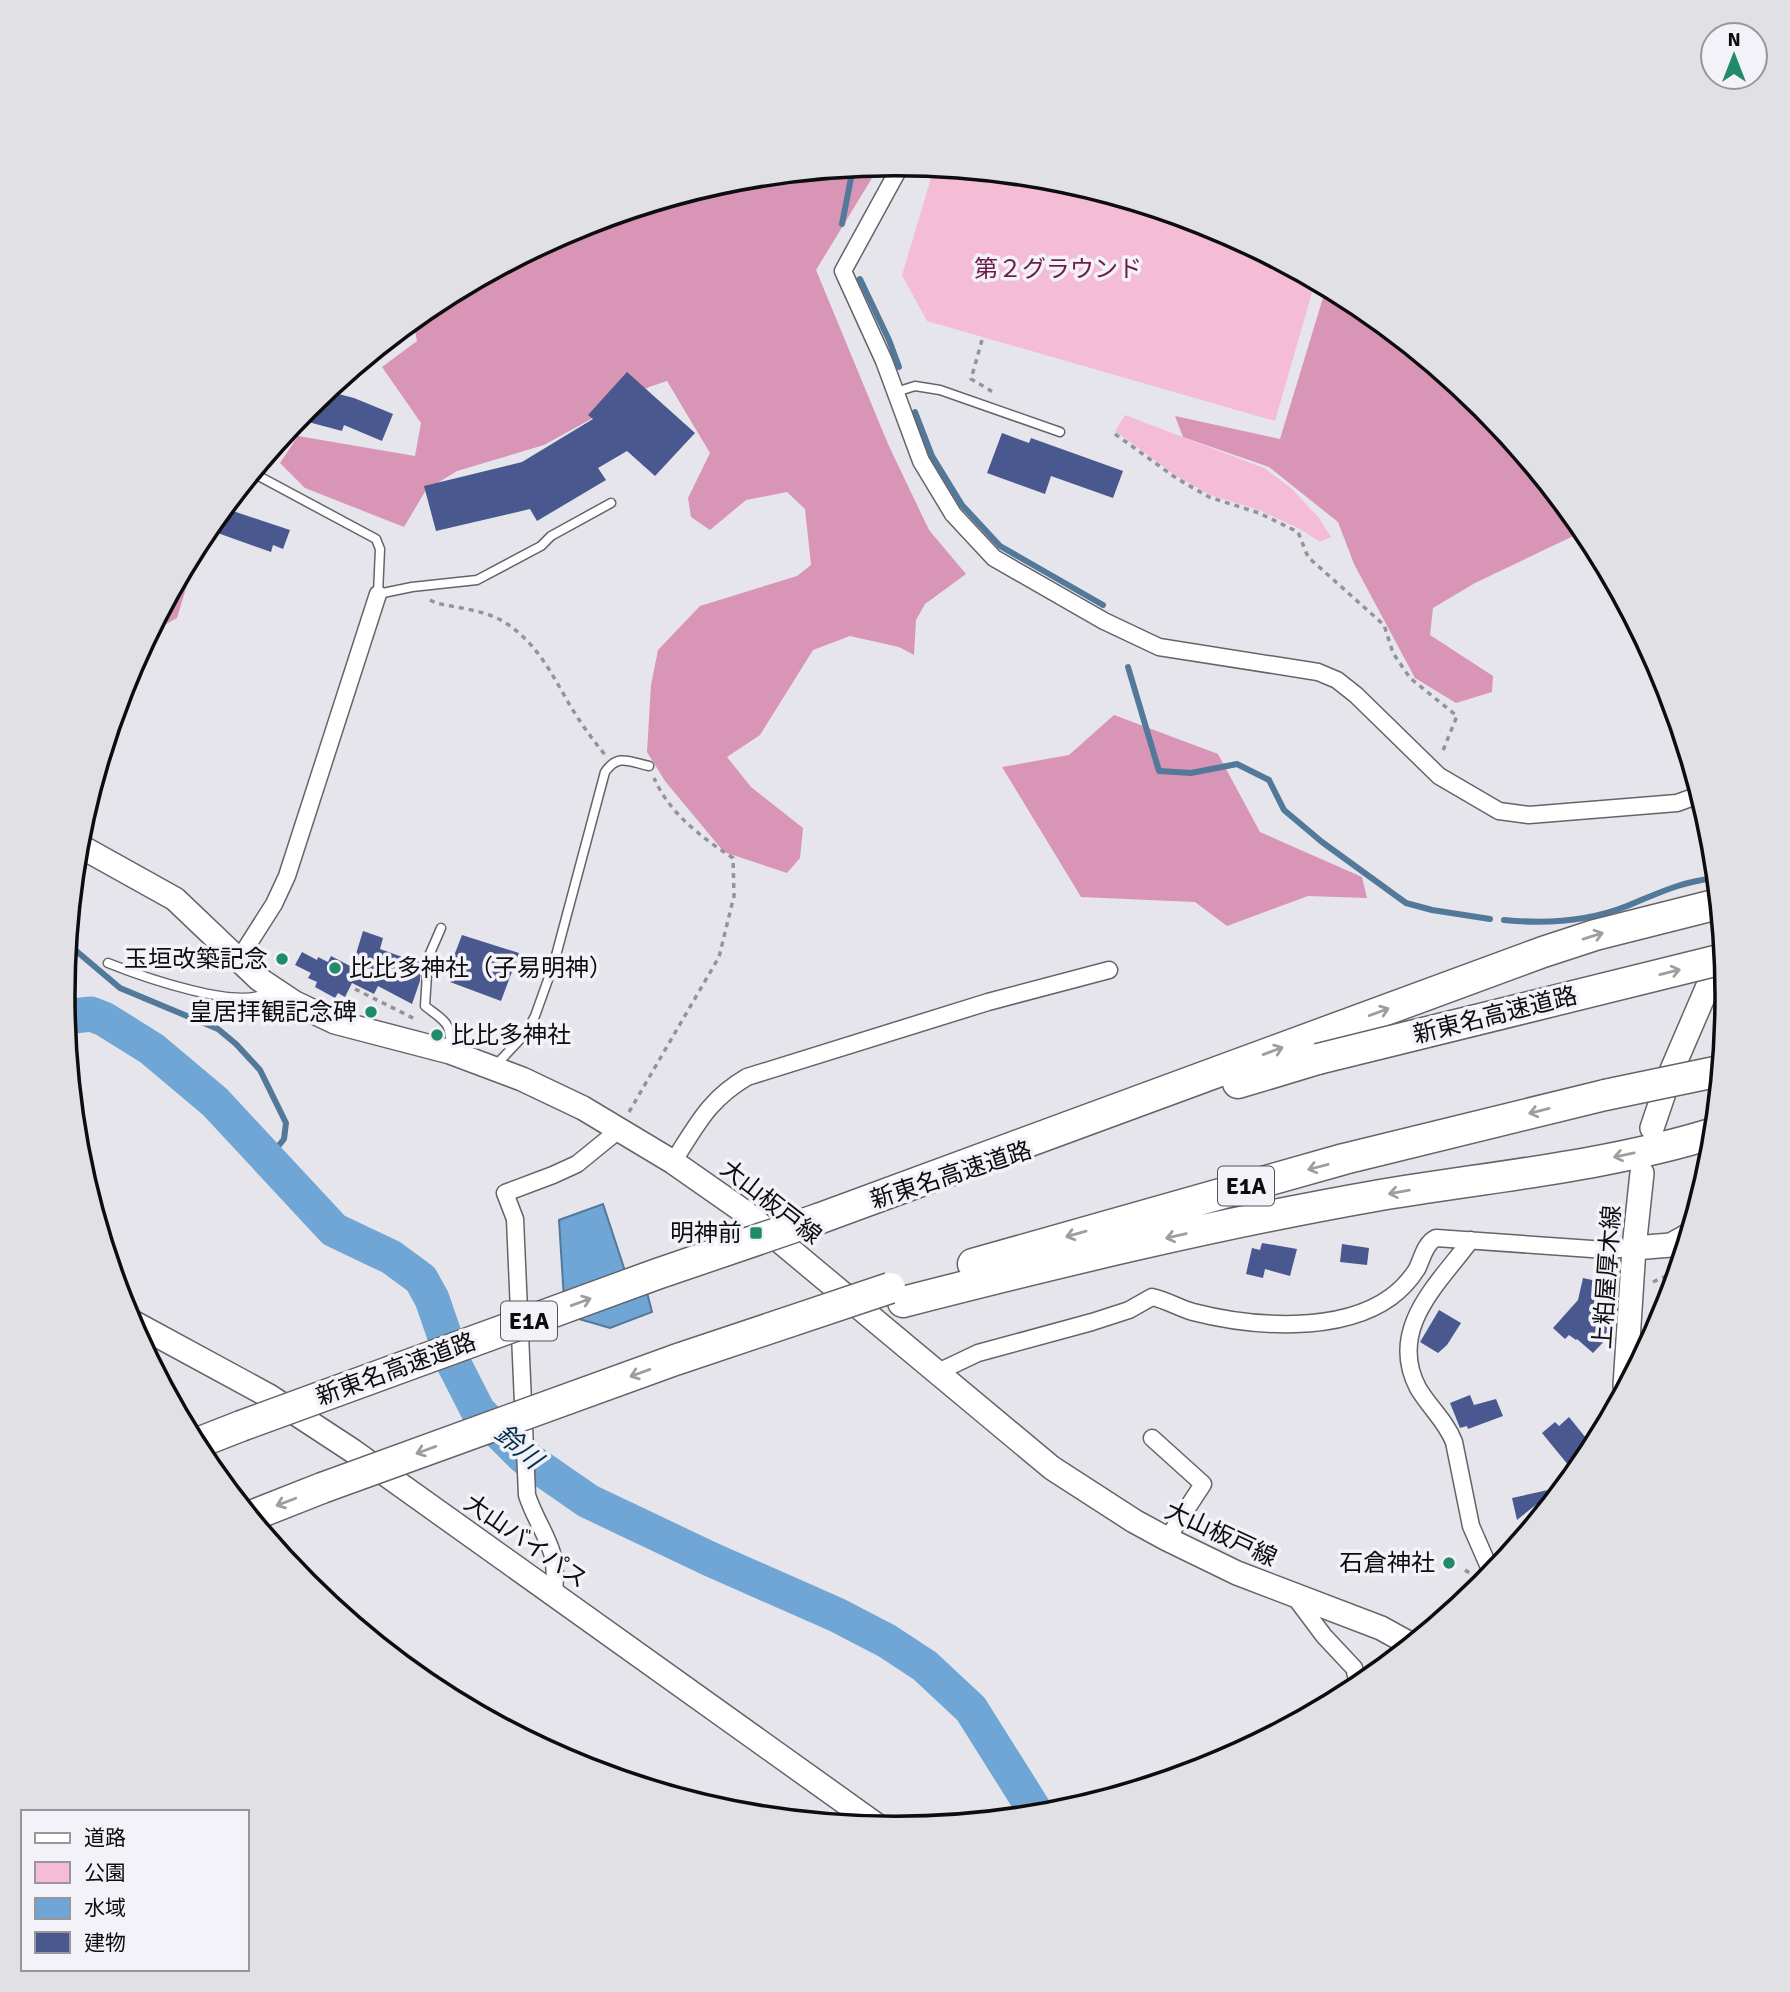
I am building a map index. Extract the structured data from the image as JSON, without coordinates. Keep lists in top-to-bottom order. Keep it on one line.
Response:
{"streets":{"highway":["新東名高速道路","E1A"],"main road":["大山板戸線","上粕屋厚木線","大山バイパス"]},"water":["鈴川"],"parks":["第２グラウンド"],"places":{"other":["玉垣改築記念","比比多神社（子易明神）","皇居拝観記念碑","比比多神社","石倉神社"],"transit":["明神前"]},"legend":["道路","公園","水域","建物"],"north":"top"}
